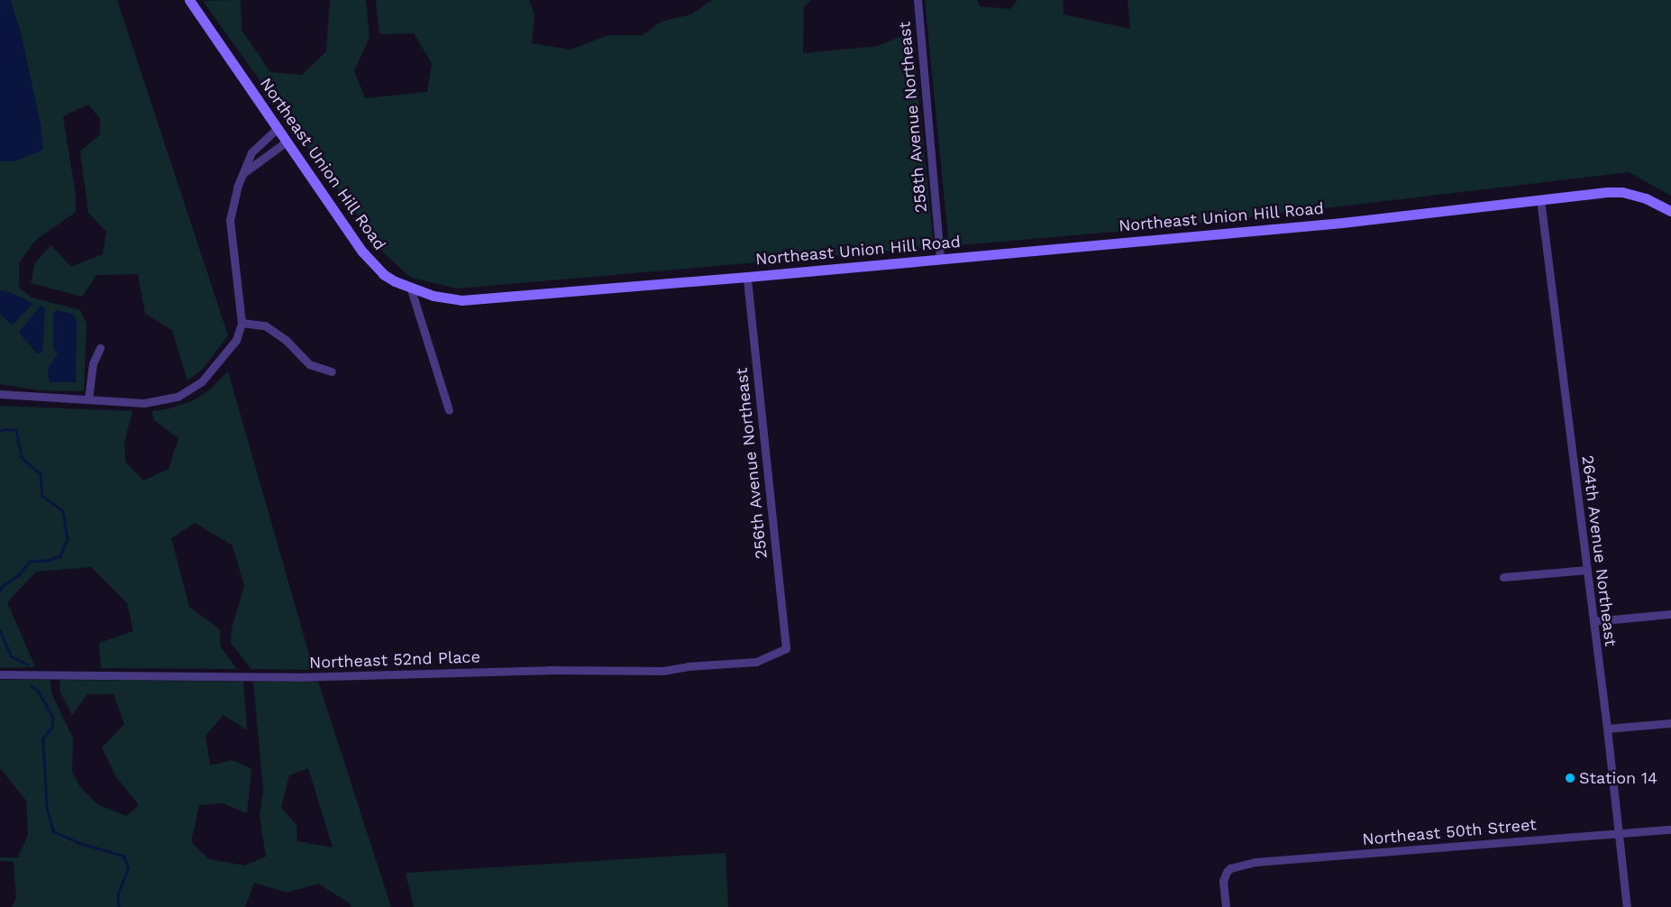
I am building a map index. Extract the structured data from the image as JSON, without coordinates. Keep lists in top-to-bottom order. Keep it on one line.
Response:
{"streets":{"street":["258th Avenue Northeast","Northeast Union Hill Road","256th Avenue Northeast","264th Avenue Northeast","Northeast 52nd Place","Northeast 50th Street"]},"crossings":[["258th Avenue Northeast","Northeast Union Hill Road"],["Northeast Union Hill Road","256th Avenue Northeast"],["Northeast Union Hill Road","264th Avenue Northeast"],["256th Avenue Northeast","Northeast 52nd Place"],["264th Avenue Northeast","Northeast 50th Street"]],"places":["Station 14"]}
